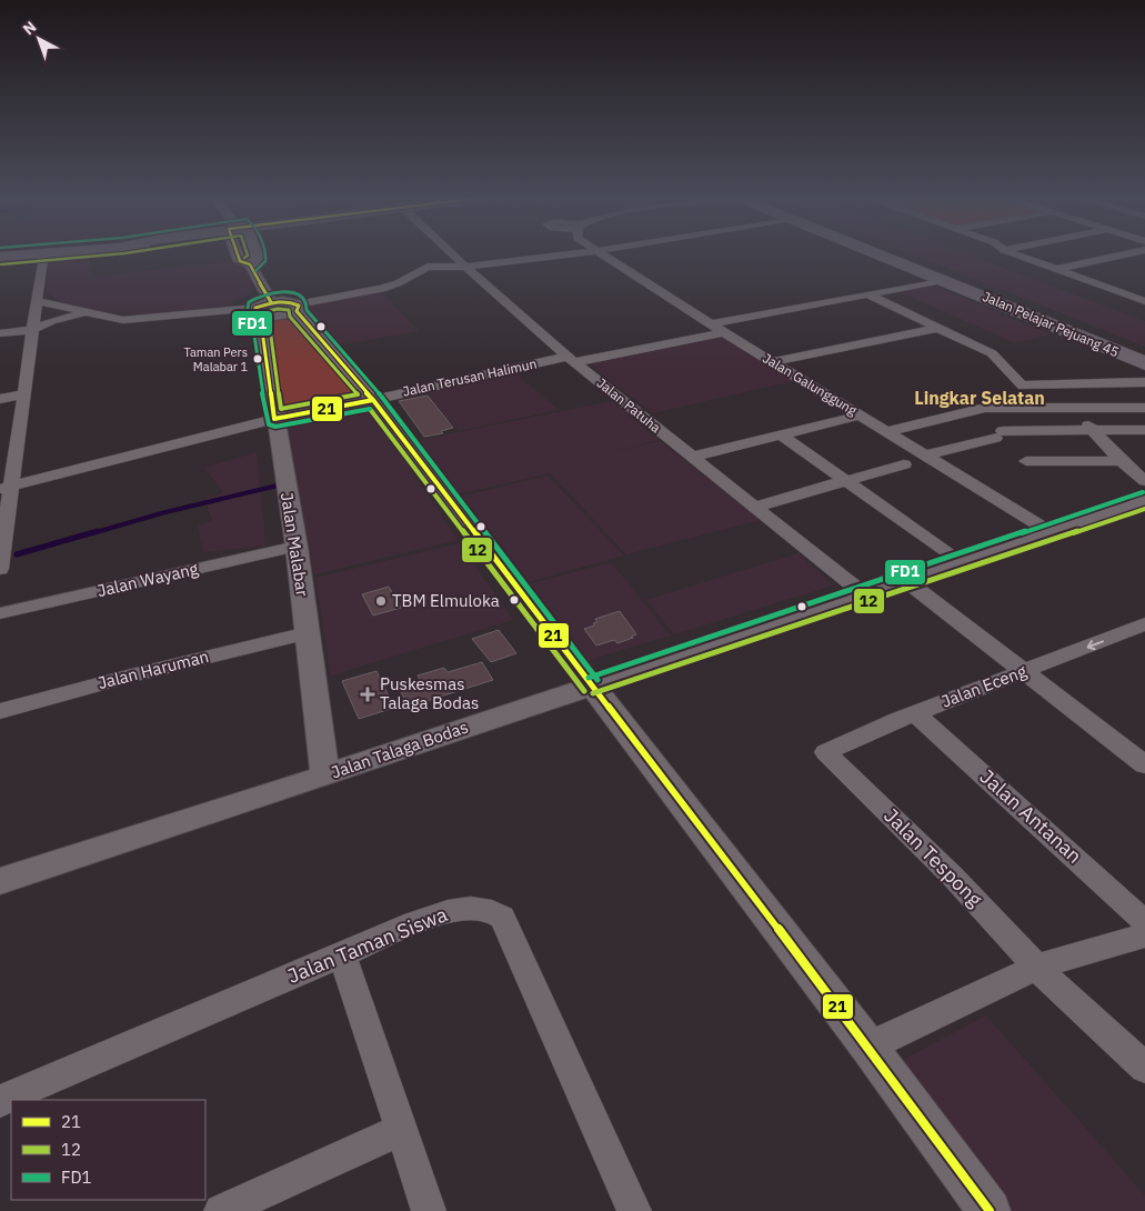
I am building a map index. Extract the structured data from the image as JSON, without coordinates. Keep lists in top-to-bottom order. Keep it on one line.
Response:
{"streets":{"main road":["Jalan Pelajar Pejuang 45"],"street":["Jalan Terusan Halimun","Jalan Galunggung","Jalan Patuha","Jalan Malabar","Jalan Wayang","Jalan Haruman","Jalan Eceng","Jalan Talaga Bodas","Jalan Antanan","Jalan Tespong","Jalan Taman Siswa"]},"crossings":[["Jalan Terusan Halimun","Jalan Galunggung"],["Jalan Terusan Halimun","Jalan Patuha"],["Jalan Terusan Halimun","Jalan Malabar"],["Jalan Galunggung","Jalan Talaga Bodas"],["Jalan Patuha","Jalan Talaga Bodas"],["Jalan Malabar","Jalan Wayang"],["Jalan Malabar","Jalan Haruman"],["Jalan Malabar","Jalan Talaga Bodas"],["Jalan Eceng","Jalan Antanan"],["Jalan Eceng","Jalan Tespong"]],"one_way":["Jalan Eceng"],"districts":["Lingkar Selatan"],"places":{"other":["Taman Pers Malabar 1","TBM Elmuloka"],"health":["Puskesmas Talaga Bodas"]},"lines":["transit line 21","transit line 12","transit line FD1"],"legend":["21","12","FD1"],"north":"top left"}
